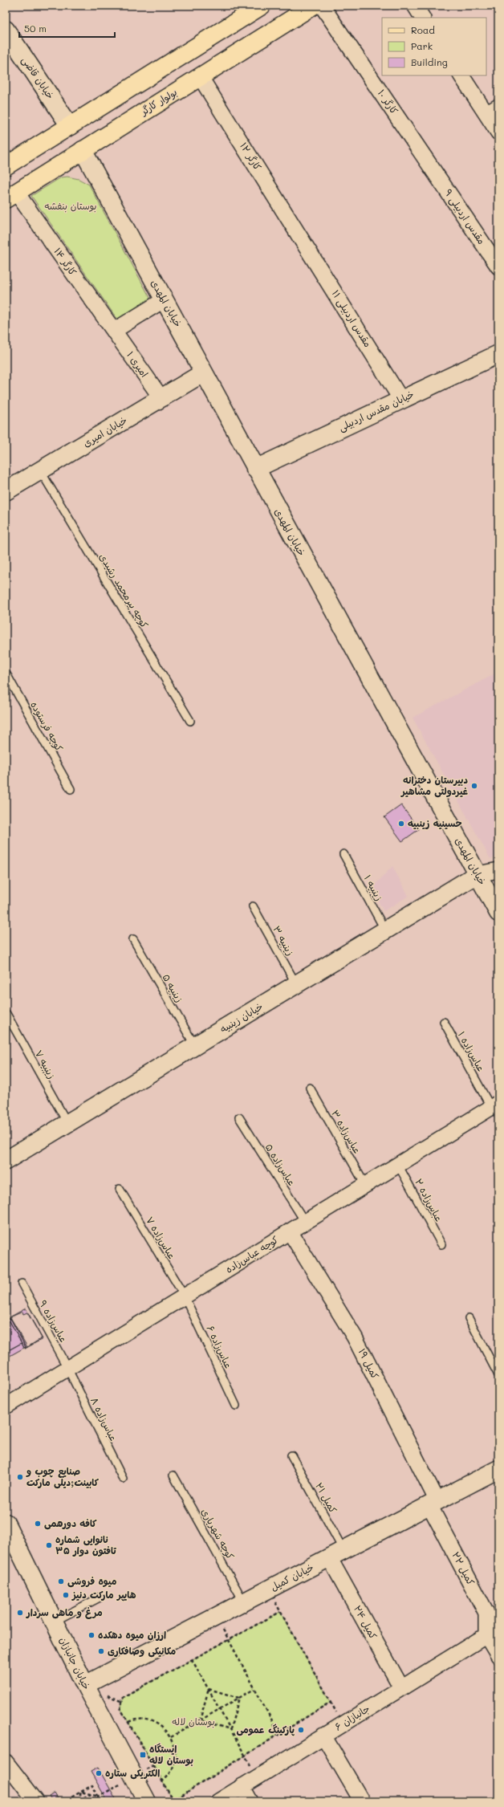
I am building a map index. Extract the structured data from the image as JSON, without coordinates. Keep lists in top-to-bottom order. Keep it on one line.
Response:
{"streets":{"main road":["بولوار کارگر"],"street":["خیابان قاضی","کارگر ۱۰","کارگر ۱۲","مقدس اردبیلی ۹","کارگر ۱۴","خیابان المهدی","مقدس اردبیلی ۱۱","امیری ۱","خیابان مقدس اردبیلی","خیابان امیری","خیابان زینبیه","کوچه عباس‌زاده","کمیل ۱۹","کمیل ۲۲","خیابان کمیل","کمیل ۲۴","خیابان جانبازان","جانبازان ۶"],"lane":["کوچه پیرمحمد رشیدی","کوچه فرستوده","زینبیه ۱","زینبیه ۳","زینبیه ۵","عباس‌زاده ۱","زینبیه ۷","عباس‌زاده ۳","عباس‌زاده ۵","عباس‌زاده ۲","عباس‌زاده ۷","عباس‌زاده ۹","عباس‌زاده ۶","عباس‌زاده ۸","کمیل ۲۱","کوچه شهریاری"]},"crossings":[["بولوار کارگر","کارگر ۱۲"],["بولوار کارگر","کارگر ۱۴"],["بولوار کارگر","خیابان المهدی"],["کارگر ۱۰","مقدس اردبیلی ۹"],["کارگر ۱۲","مقدس اردبیلی ۱۱"],["کارگر ۱۴","امیری ۱"],["خیابان المهدی","خیابان مقدس اردبیلی"],["خیابان المهدی","خیابان امیری"],["خیابان المهدی","خیابان زینبیه"],["مقدس اردبیلی ۱۱","خیابان مقدس اردبیلی"],["امیری ۱","خیابان امیری"],["خیابان امیری","کوچه پیرمحمد رشیدی"],["زینبیه ۱","خیابان زینبیه"],["زینبیه ۳","خیابان زینبیه"],["زینبیه ۵","خیابان زینبیه"],["خیابان زینبیه","زینبیه ۷"],["عباس‌زاده ۱","کوچه عباس‌زاده"],["عباس‌زاده ۳","کوچه عباس‌زاده"],["عباس‌زاده ۵","کوچه عباس‌زاده"],["عباس‌زاده ۲","کوچه عباس‌زاده"],["عباس‌زاده ۷","کوچه عباس‌زاده"],["عباس‌زاده ۷","عباس‌زاده ۶"],["کوچه عباس‌زاده","عباس‌زاده ۹"],["کوچه عباس‌زاده","عباس‌زاده ۶"],["کوچه عباس‌زاده","کمیل ۱۹"],["کوچه عباس‌زاده","عباس‌زاده ۸"],["عباس‌زاده ۹","عباس‌زاده ۸"],["کمیل ۱۹","کمیل ۲۲"],["کمیل ۱۹","خیابان کمیل"],["کمیل ۲۱","خیابان کمیل"],["کمیل ۲۱","کمیل ۲۴"],["کوچه شهریاری","خیابان کمیل"],["کمیل ۲۲","خیابان کمیل"],["کمیل ۲۲","جانبازان ۶"],["خیابان کمیل","کمیل ۲۴"],["خیابان کمیل","خیابان جانبازان"],["کمیل ۲۴","جانبازان ۶"]],"parks":["بوستان بنفشه","بوستان لاله"],"places":{"other":["دبیرستان دخترانه غیردولتی مشاهیر","حسینیه زینبیه","صنایع چوب و کابینت;دیلی مارکت","کافه دورهمی","نانوایی شماره ۳۵ تافتون دوار","میوه فروشی","هایپر مارکت دنیز","مرغ و ماهی سردار","ارزان میوه دهکده","مکانیکی وصافکاری","پارکینگ عمومی","الکتریکی ستاره"],"transit":["ایستگاه بوستان لاله"]},"legend":["Road","Park","Building"],"scale_bar":"50 m"}
